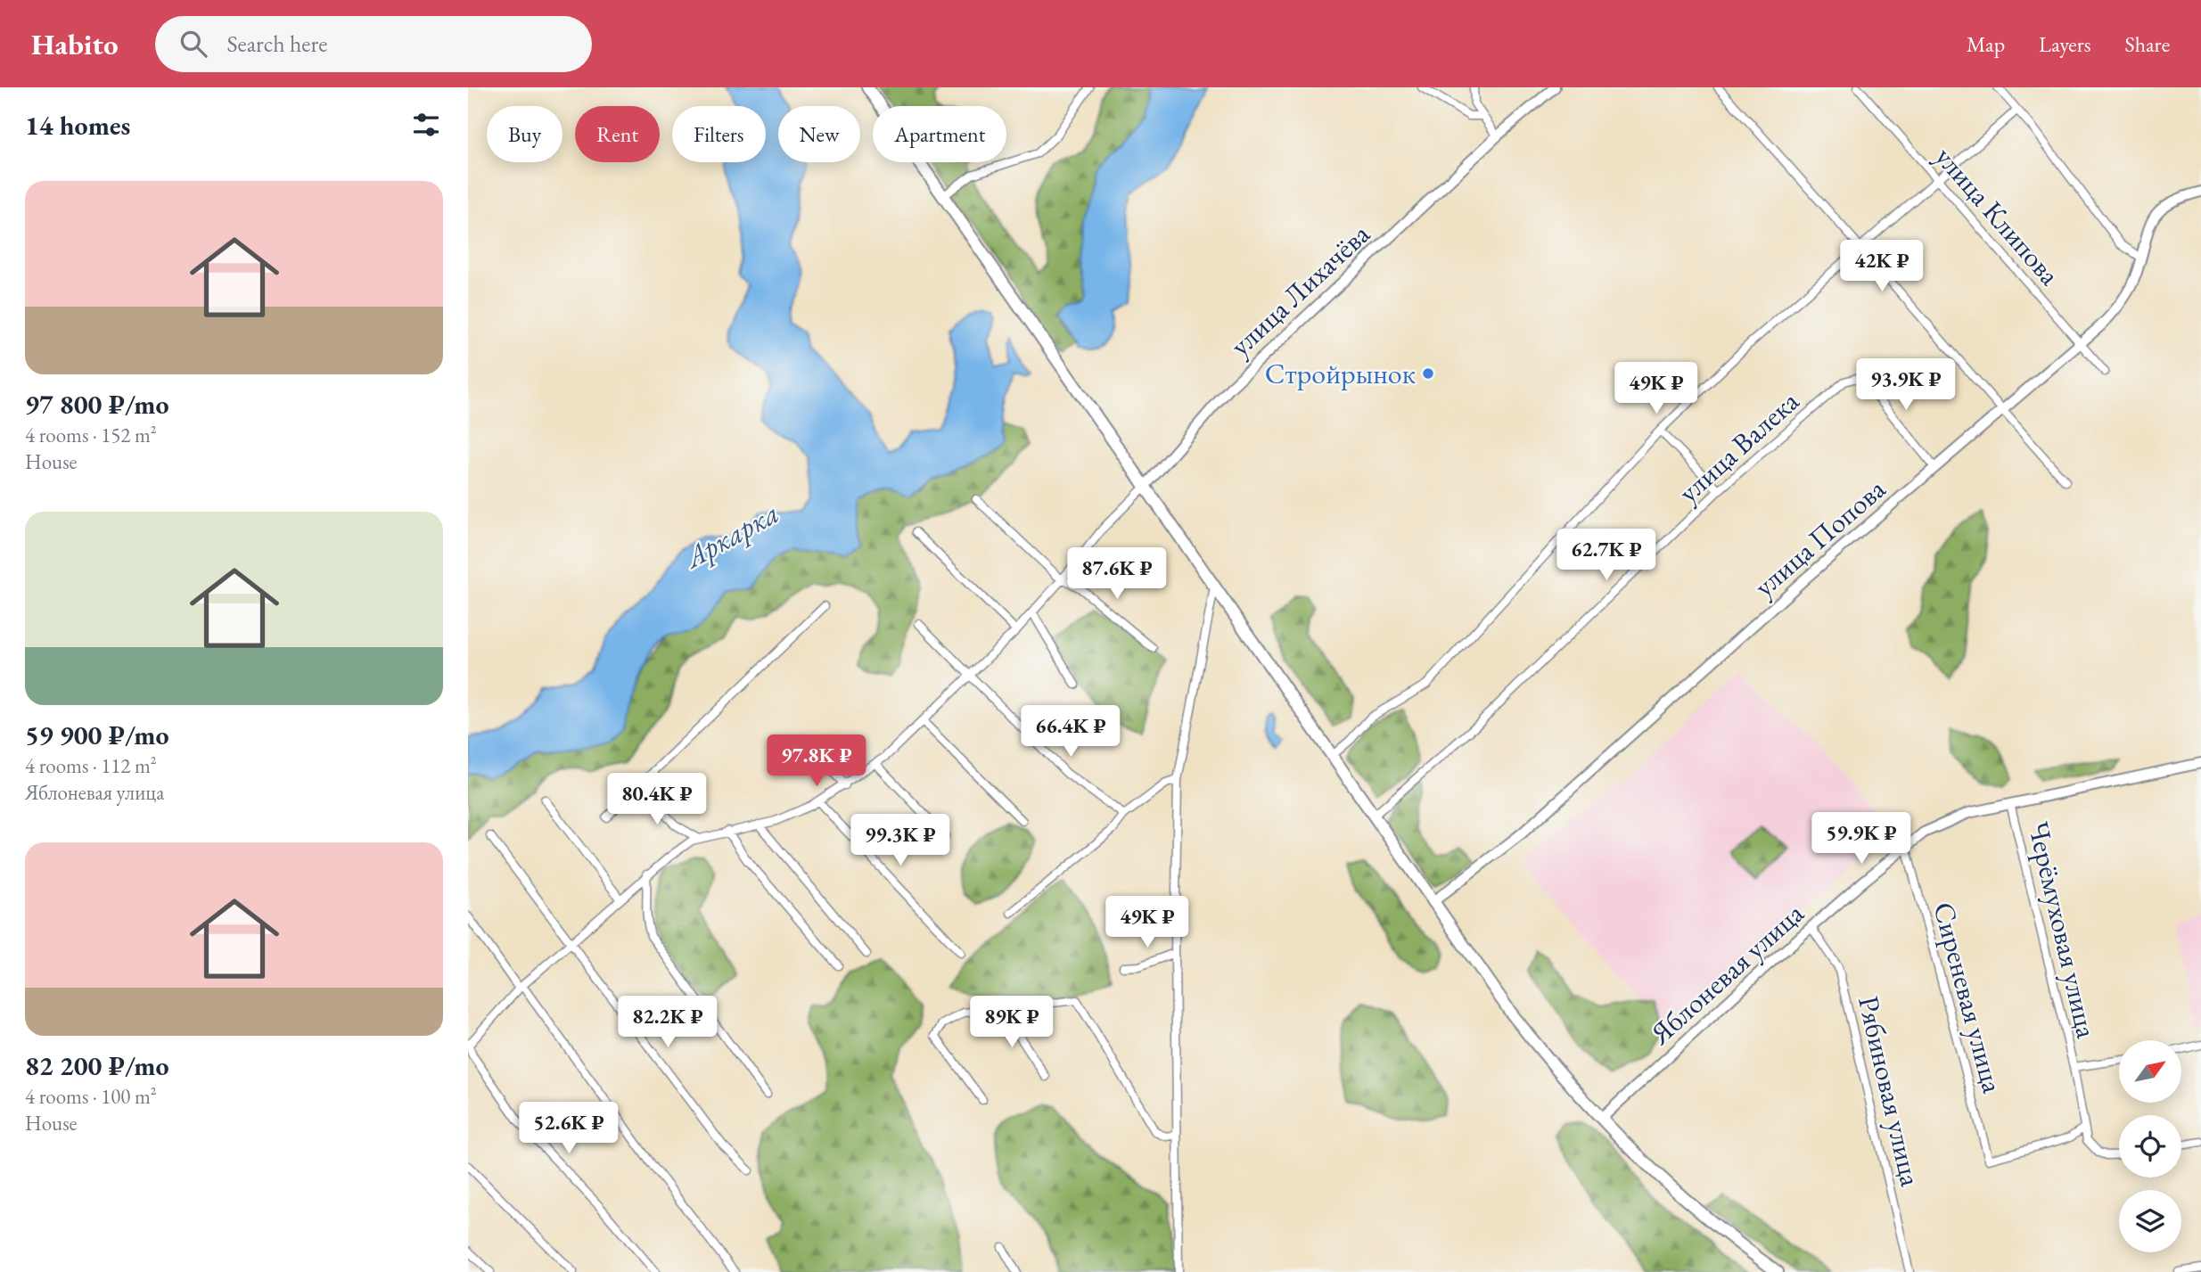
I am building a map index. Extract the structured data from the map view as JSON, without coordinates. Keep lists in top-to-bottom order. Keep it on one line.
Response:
{"streets":{"street":["улица Клипова","улица Лихачёва","улица Валека","улица Попова","Черёмуховая улица","Яблоневая улица","Сиреневая улица","Рябиновая улица"]},"crossings":[["улица Клипова","улица Попова"],["улица Валека","улица Попова"],["Черёмуховая улица","Яблоневая улица"],["Черёмуховая улица","Сиреневая улица"],["Яблоневая улица","Сиреневая улица"],["Яблоневая улица","Рябиновая улица"]],"water":["Аркарка"],"places":["Стройрынок"],"north":"top right","page":{"header":"Habito","search":"Search here","nav":["Map","Layers","Share"],"heading":"14 homes","chip":["Buy","Rent","Filters","New","Apartment"],"list":[{"name":"97 800 ₽/mo","note":"4 rooms · 152 m² · House"},{"name":"59 900 ₽/mo","note":"4 rooms · 112 m² · Яблоневая улица"},{"name":"82 200 ₽/mo","note":"4 rooms · 100 m² · House"}],"price":["42K ₽","93.9K ₽","49K ₽","62.7K ₽","87.6K ₽","66.4K ₽","97.8K ₽","80.4K ₽","59.9K ₽","99.3K ₽","49K ₽","82.2K ₽","89K ₽","52.6K ₽"]}}
